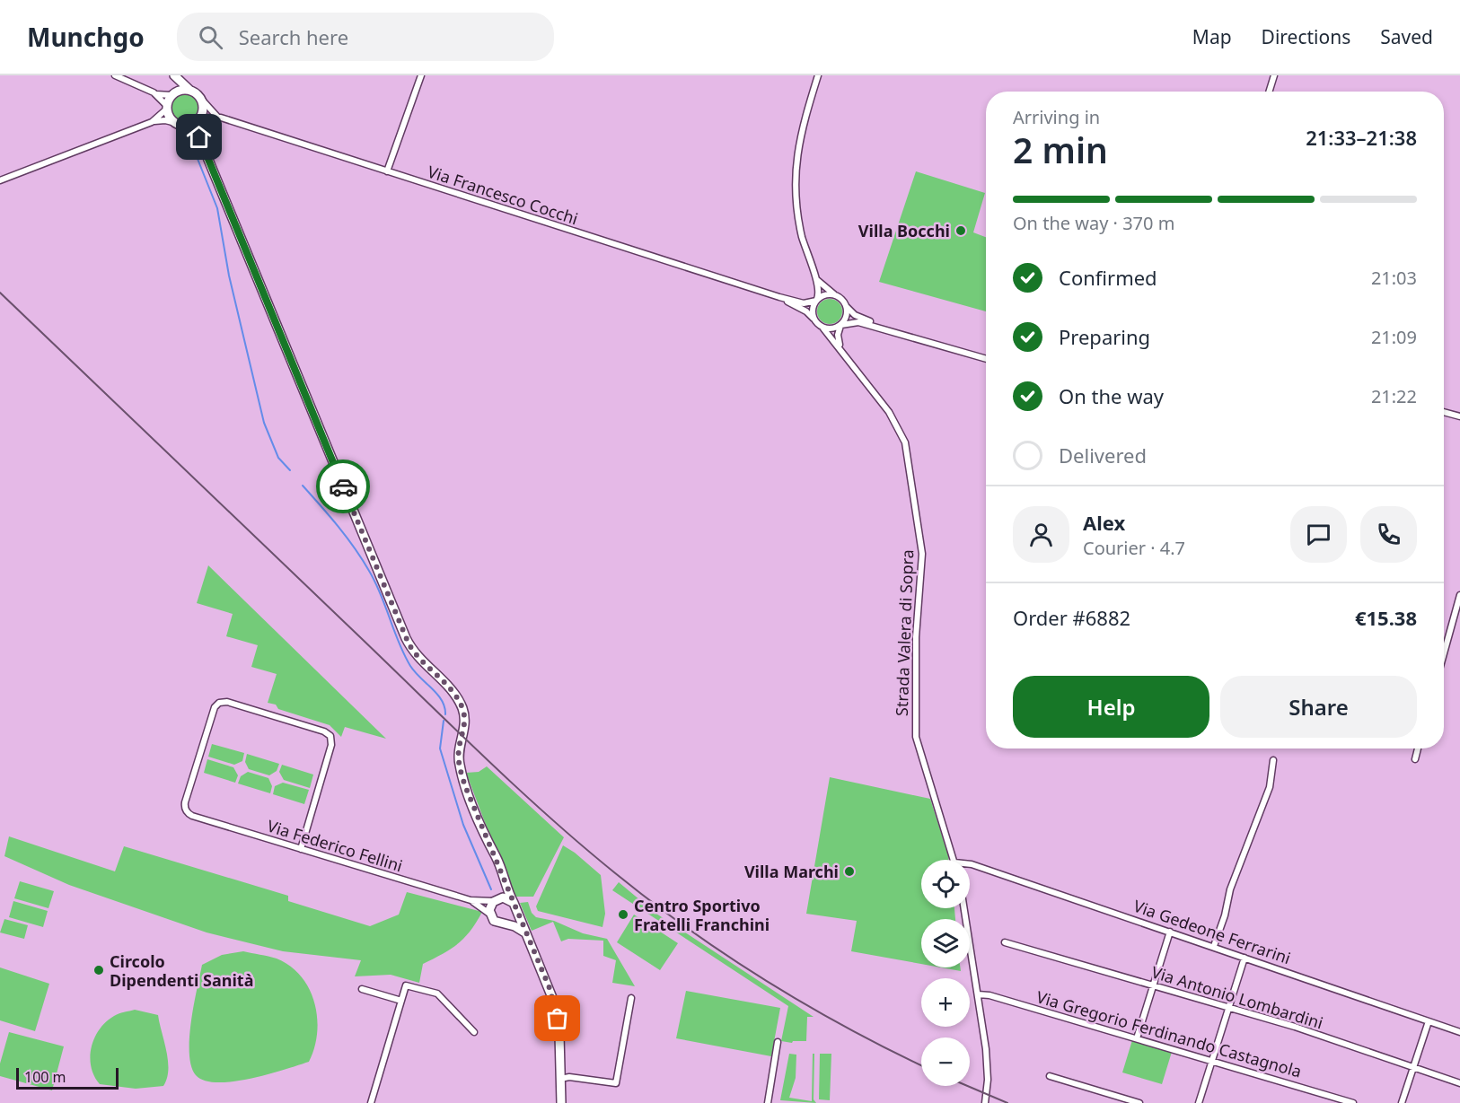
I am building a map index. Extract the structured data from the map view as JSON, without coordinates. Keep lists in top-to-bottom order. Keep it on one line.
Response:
{"streets":{"street":["Via Francesco Cocchi","Strada Valera di Sopra","Via Federico Fellini","Via Gedeone Ferrarini","Via Antonio Lombardini","Via Gregorio Ferdinando Castagnola"]},"crossings":[["Via Francesco Cocchi","Strada Valera di Sopra"]],"places":["Villa Bocchi","Villa Marchi","Centro Sportivo Fratelli Franchini","Circolo Dipendenti Sanità"],"scale_bar":"100 m","page":{"header":"Munchgo","search":"Search here","nav":["Map","Directions","Saved"],"heading":["2 min","Arriving in","21:33–21:38"],"panel":["Alex","Courier · 4.7","Order #6882","€15.38"],"bar":"On the way · 370 m","list":[["Confirmed","21:03"],["Preparing","21:09"],["On the way","21:22"],"Delivered"],"buttons":["Help","Share"],"map_buttons":["+","−"],"scale":"100 m"}}
